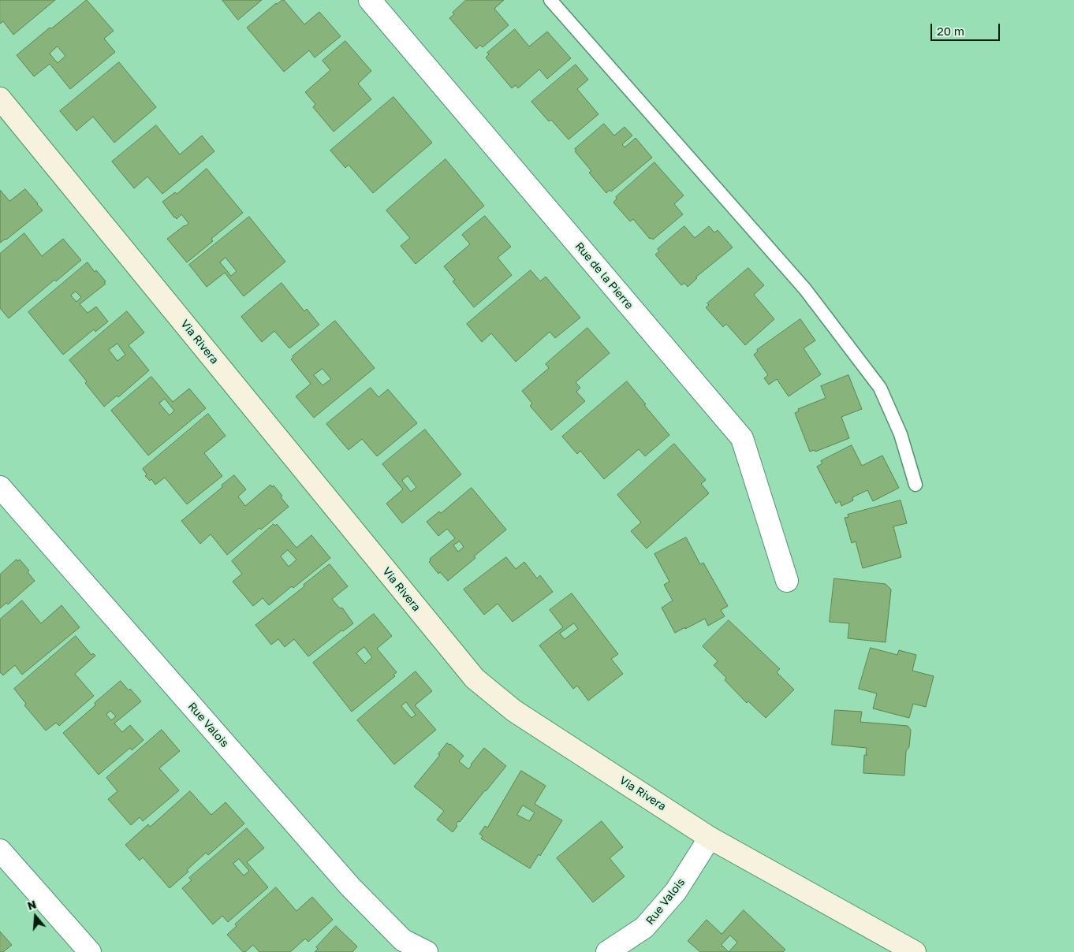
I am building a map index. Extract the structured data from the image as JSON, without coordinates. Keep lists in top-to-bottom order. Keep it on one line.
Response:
{"streets":{"street":["Rue de la Pierre","Via Rivera","Rue Valois"]},"crossings":[["Via Rivera","Rue Valois"]],"scale_bar":"20 m","north":"top"}
